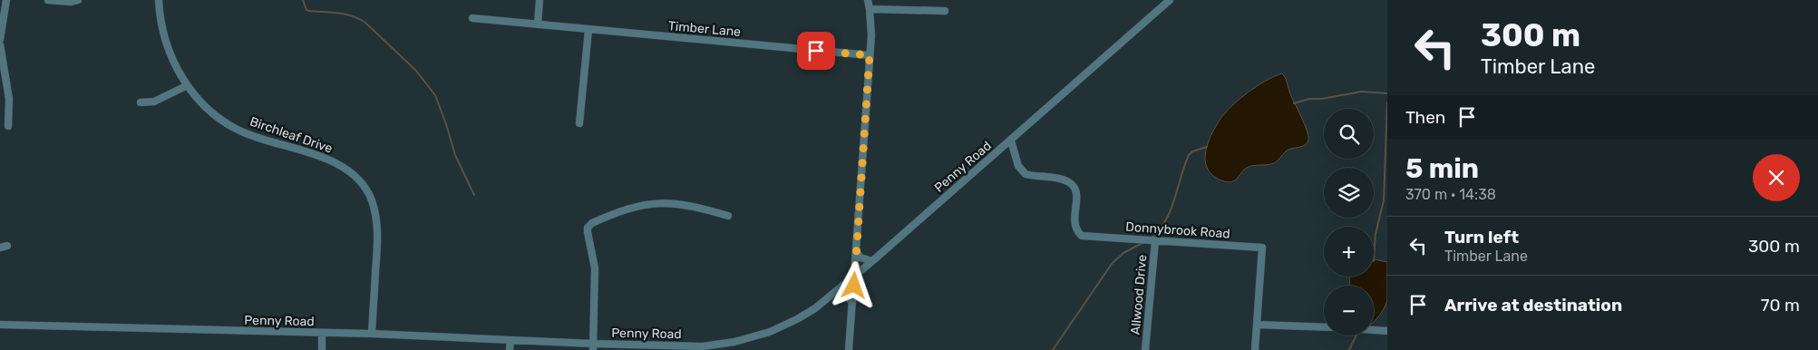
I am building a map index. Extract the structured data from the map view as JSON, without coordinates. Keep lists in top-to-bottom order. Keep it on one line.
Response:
{"streets":{"street":["Timber Lane","Birchleaf Drive","Penny Road","Donnybrook Road","Allwood Drive"]},"crossings":[["Birchleaf Drive","Penny Road"],["Penny Road","Donnybrook Road"],["Donnybrook Road","Allwood Drive"]],"page":{"turn":["300 m","Timber Lane"],"then":"Then","map_buttons":["+","−"],"heading":["5 min","370 m · 14:38"],"list":[{"name":"Turn left","note":"Timber Lane","value":"300 m"},{"name":"Arrive at destination","value":"70 m"}]}}
